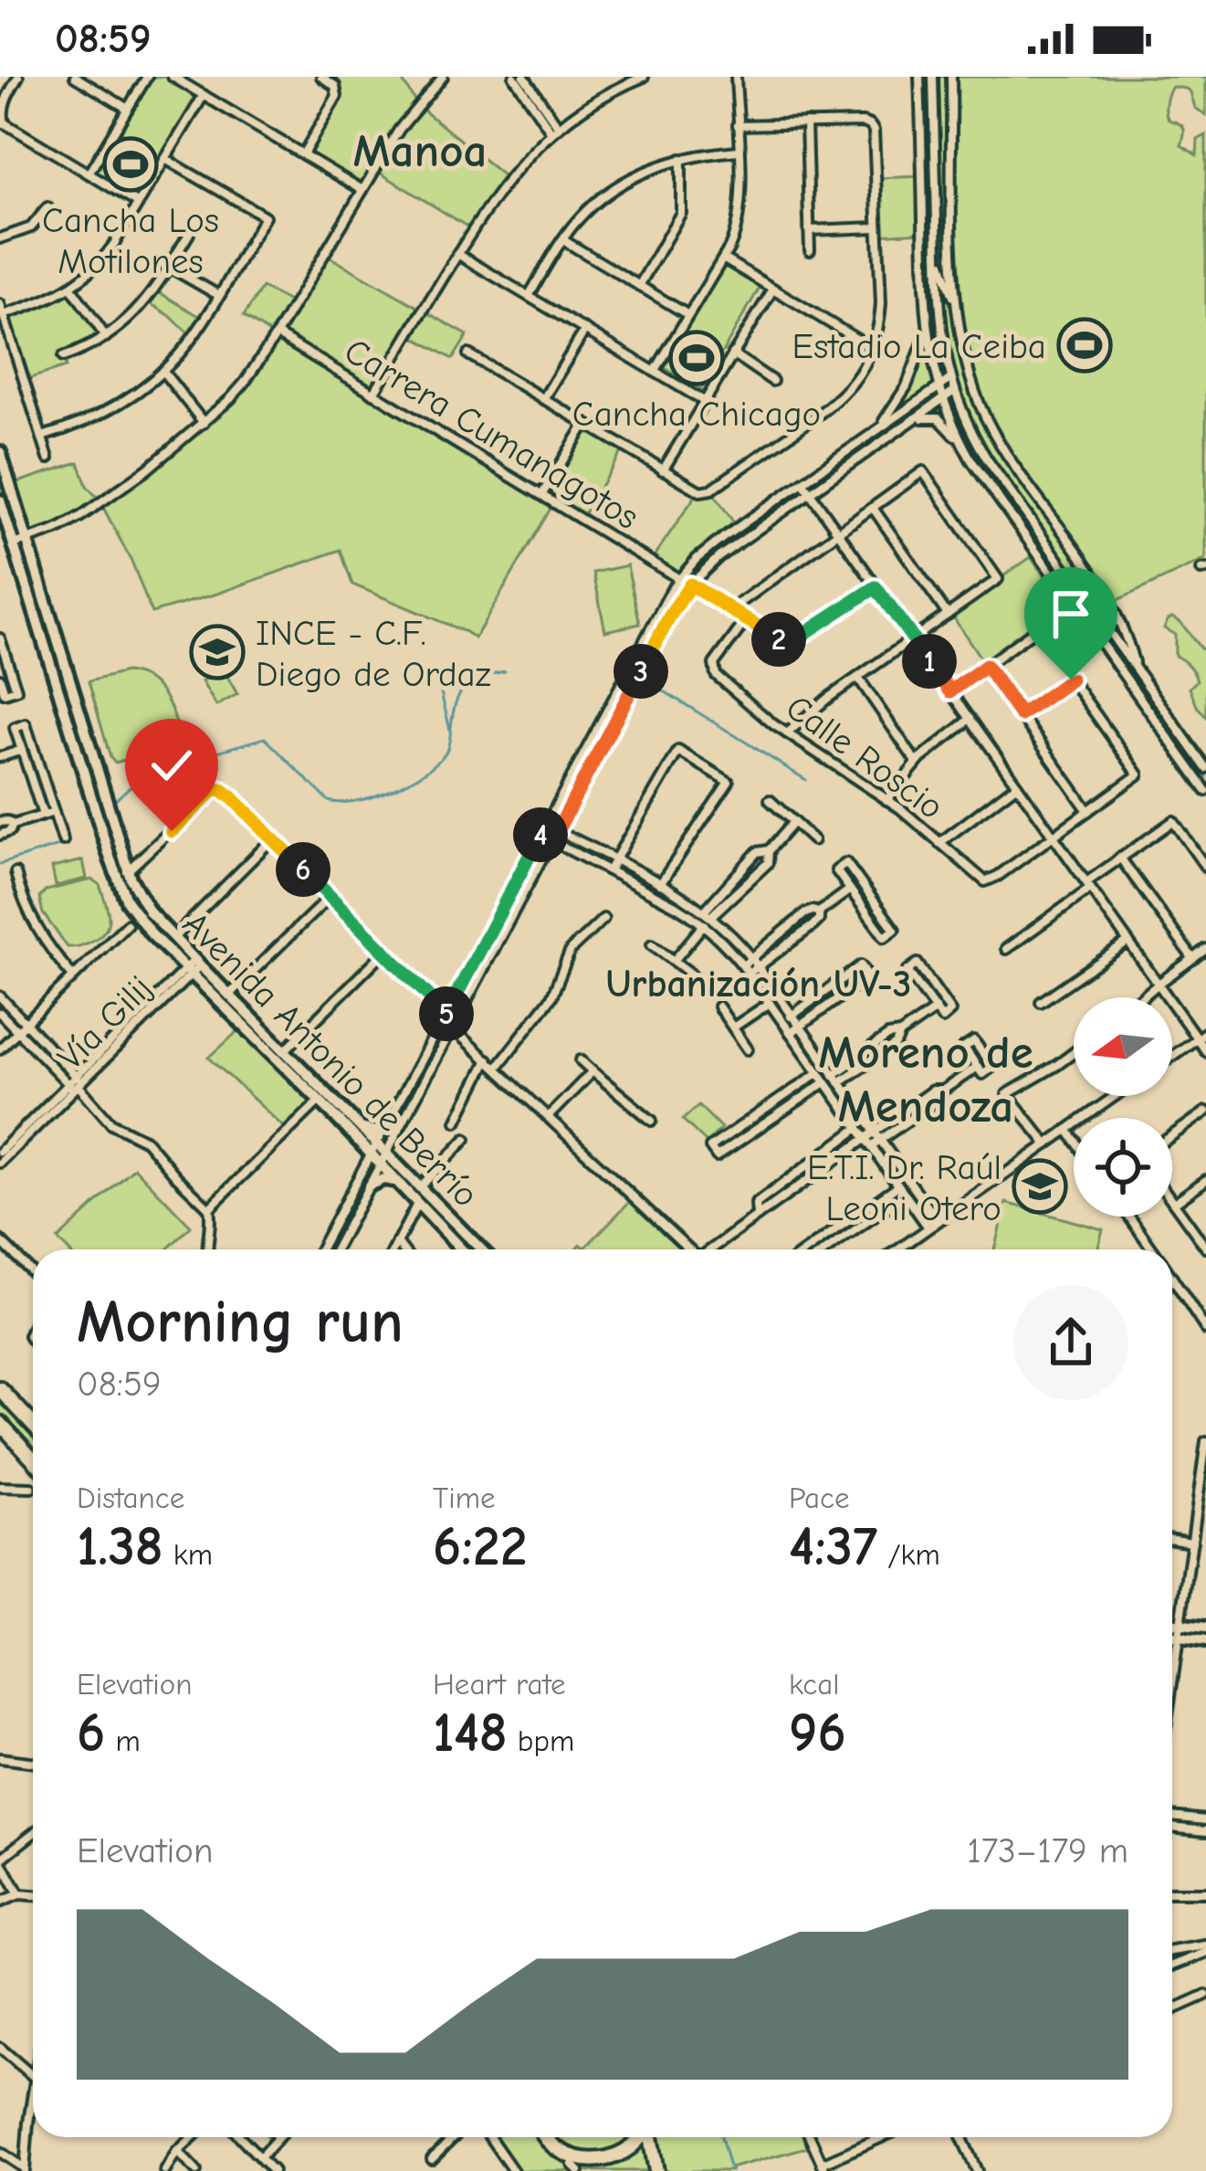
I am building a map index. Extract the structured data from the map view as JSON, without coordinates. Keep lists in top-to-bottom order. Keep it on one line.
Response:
{"streets":{"street":["Carrera Cumanagotos","Calle Roscio","Vía Gilij","Avenida Antonio de Berrío"]},"crossings":[["Carrera Cumanagotos","Calle Roscio"],["Vía Gilij","Avenida Antonio de Berrío"]],"districts":["Manoa","Urbanización UV-3","Moreno de Mendoza"],"places":{"sports":["Cancha Los Motilones","Estadio La Ceiba","Cancha Chicago"],"school or university":["INCE - C.F. Diego de Ordaz","E.T.I. Dr. Raúl Leoni Otero"]},"north":"left","page":{"status":"08:59","pins":["2","1","3","4","6","5"],"heading":["Morning run","08:59"],"stats":[["Distance","1.38 km"],["Time","6:22"],["Pace","4:37 /km"],["Elevation","6 m"],["Heart rate","148 bpm"],["kcal","96"]],"chart":["Elevation","173–179 m"]}}
